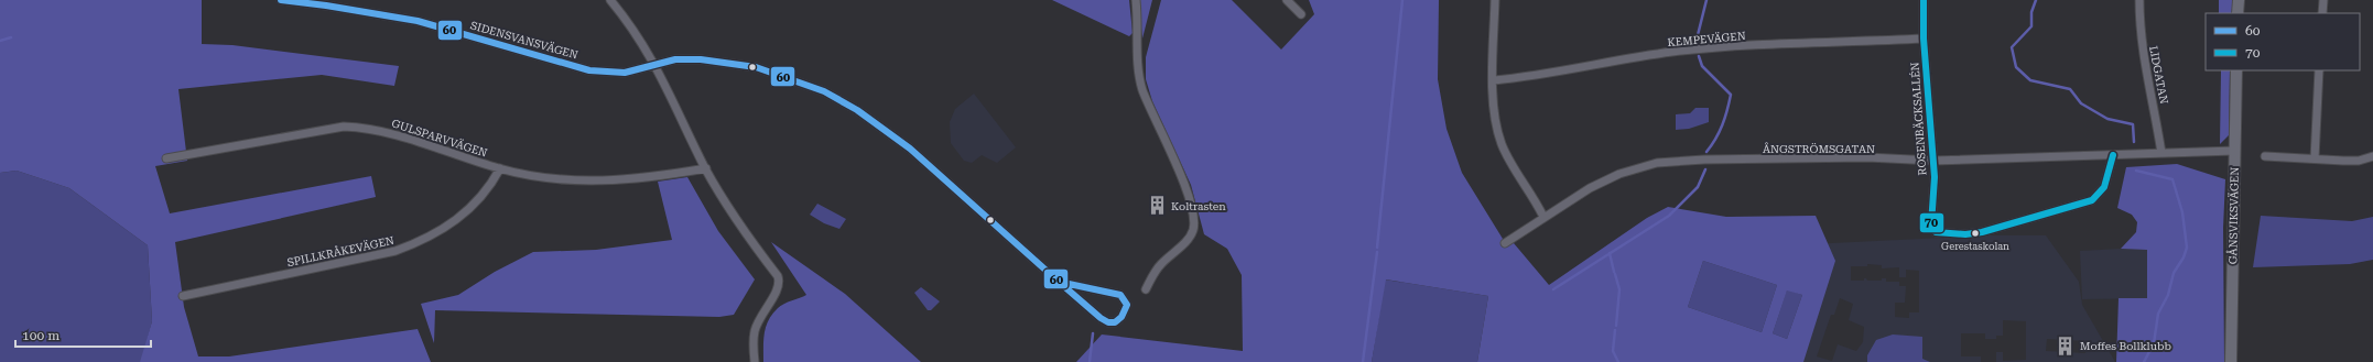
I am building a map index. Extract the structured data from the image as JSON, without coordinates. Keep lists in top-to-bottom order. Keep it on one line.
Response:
{"streets":{"main road":["GÅNSVIKSVÄGEN"],"street":["KEMPEVÄGEN","SIDENSVANSVÄGEN","LIDGATAN","ROSENBÄCKSALLÉN","GULSPARVVÄGEN","ÅNGSTRÖMSGATAN","SPILLKRÅKEVÄGEN"]},"crossings":[["KEMPEVÄGEN","ROSENBÄCKSALLÉN"],["LIDGATAN","ÅNGSTRÖMSGATAN"],["ROSENBÄCKSALLÉN","ÅNGSTRÖMSGATAN"],["GULSPARVVÄGEN","SPILLKRÅKEVÄGEN"],["ÅNGSTRÖMSGATAN","GÅNSVIKSVÄGEN"]],"places":{"building":["Koltrasten","Moffes Bollklubb"],"other":["Gerestaskolan"]},"lines":["transit line 60","transit line 70"],"legend":["60","70"],"scale_bar":"100 m"}
